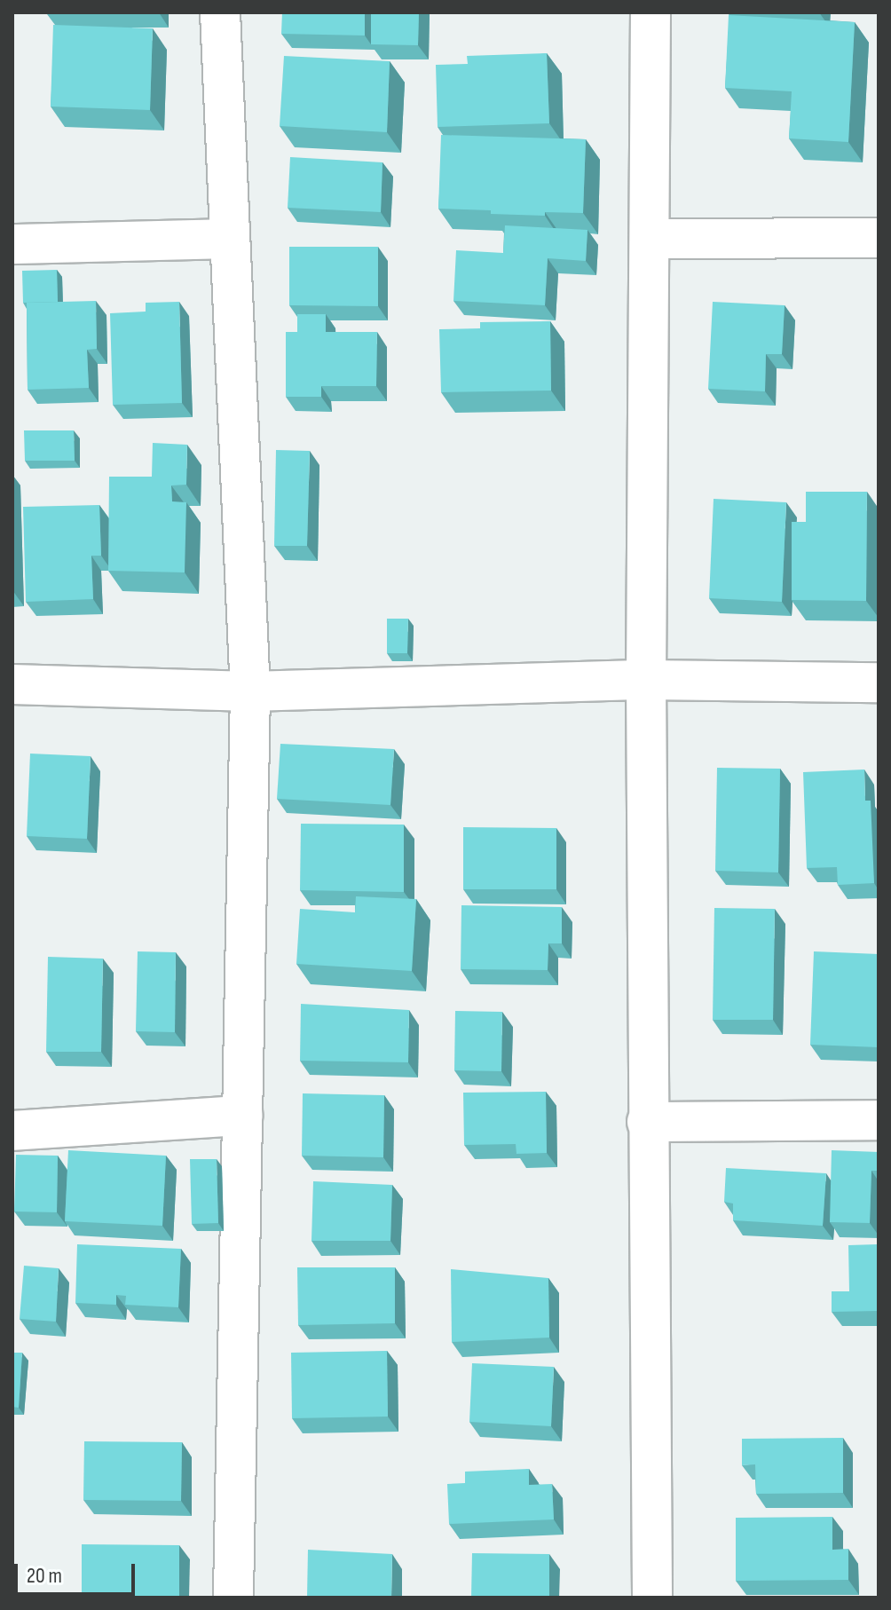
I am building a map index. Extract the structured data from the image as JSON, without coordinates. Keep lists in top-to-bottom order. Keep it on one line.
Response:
{"scale_bar":"20 m"}
